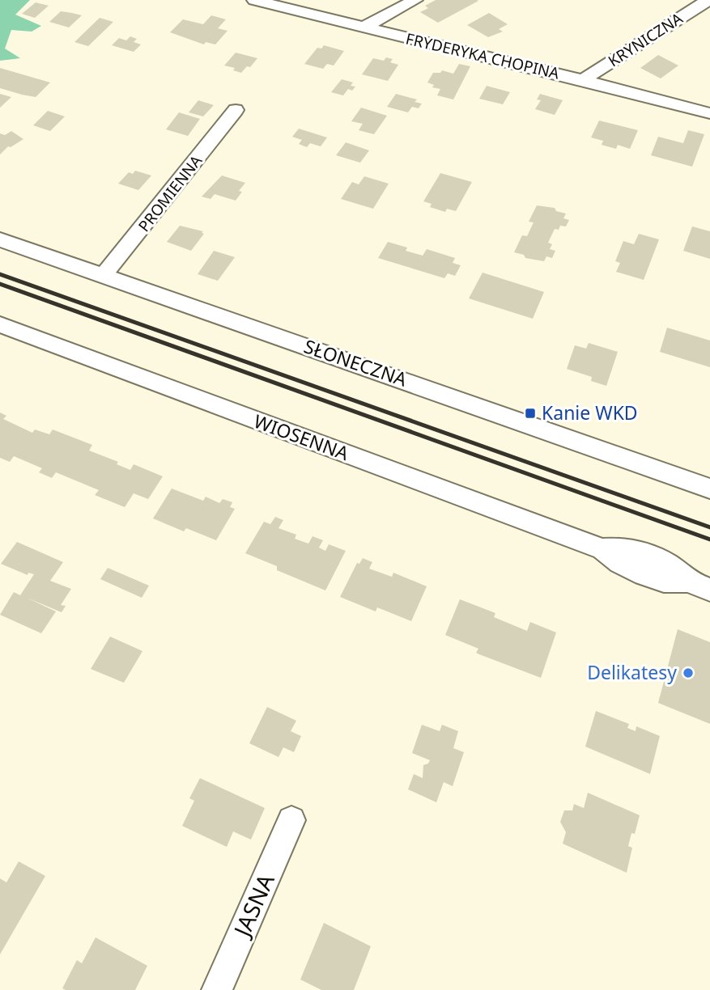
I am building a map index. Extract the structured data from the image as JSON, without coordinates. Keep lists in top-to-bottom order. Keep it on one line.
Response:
{"streets":{"street":["KRYNICZNA","FRYDERYKA CHOPINA","PROMIENNA","SŁONECZNA","WIOSENNA","JASNA"]},"crossings":[["KRYNICZNA","FRYDERYKA CHOPINA"],["PROMIENNA","SŁONECZNA"]],"places":{"transit":["Kanie WKD"],"other":["Delikatesy"]}}
